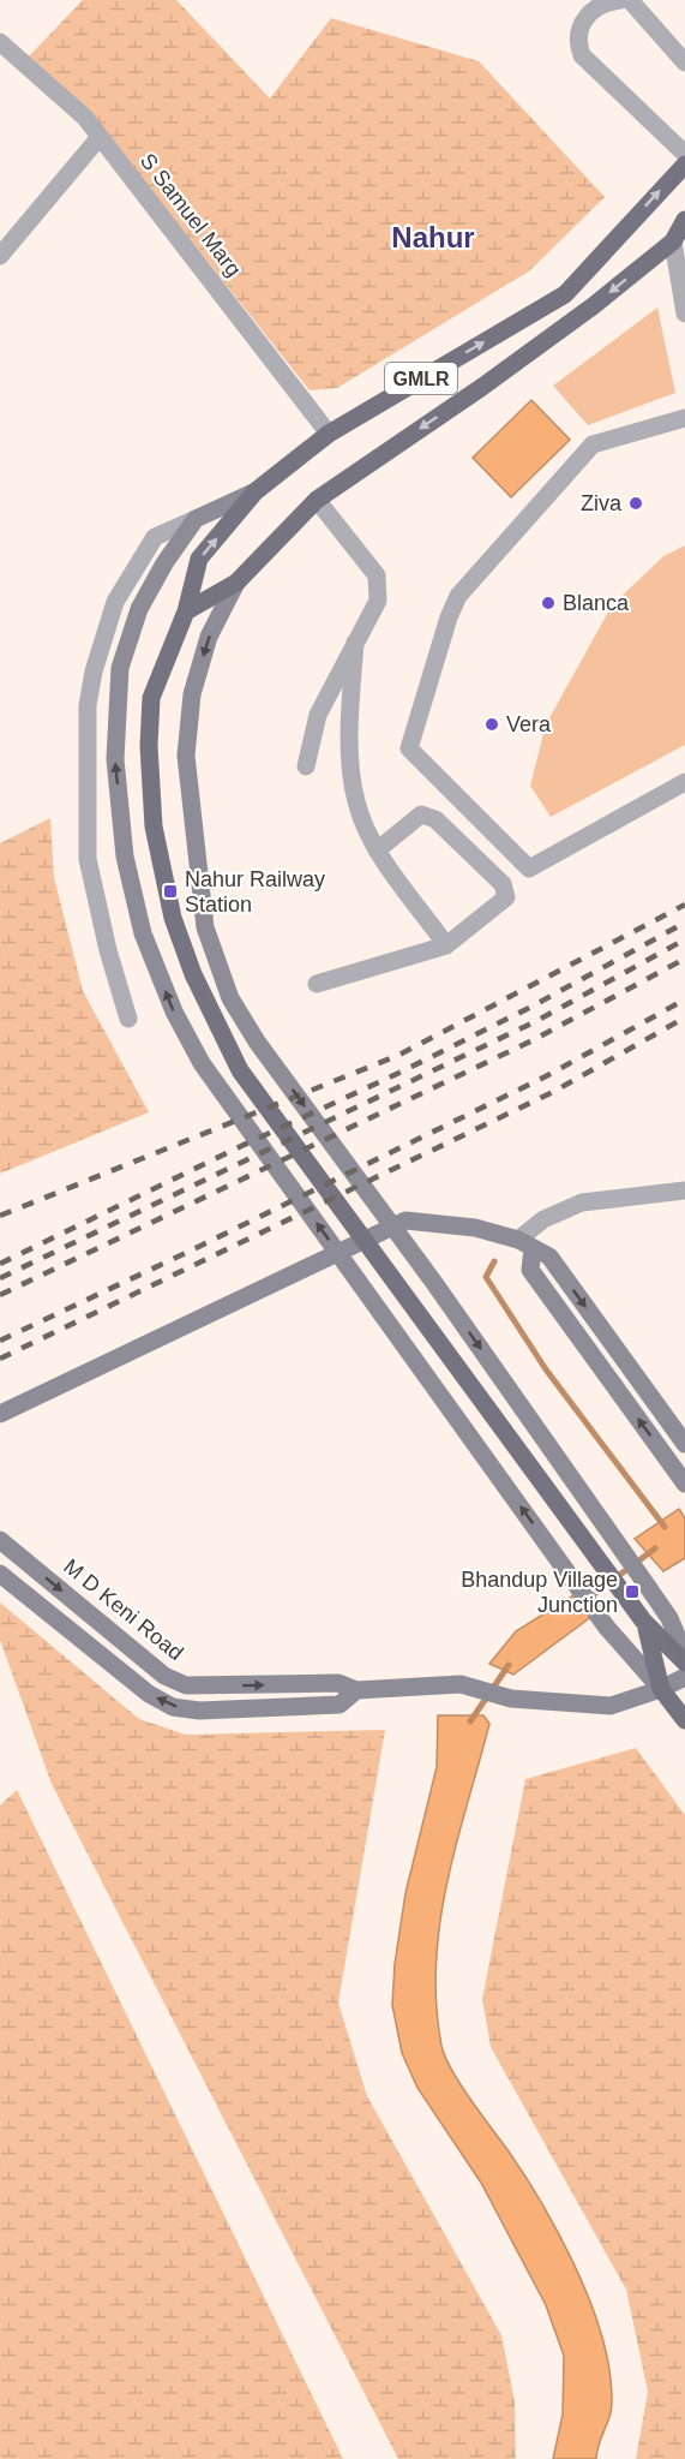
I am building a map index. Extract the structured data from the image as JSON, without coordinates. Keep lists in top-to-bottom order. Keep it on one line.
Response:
{"streets":{"main road":["GMLR"],"street":["S Samuel Marg","M D Keni Road"]},"crossings":[["S Samuel Marg","GMLR"]],"districts":["Nahur"],"places":{"other":["Ziva","Blanca","Vera"],"transit":["Nahur Railway Station","Bhandup Village Junction"]}}
